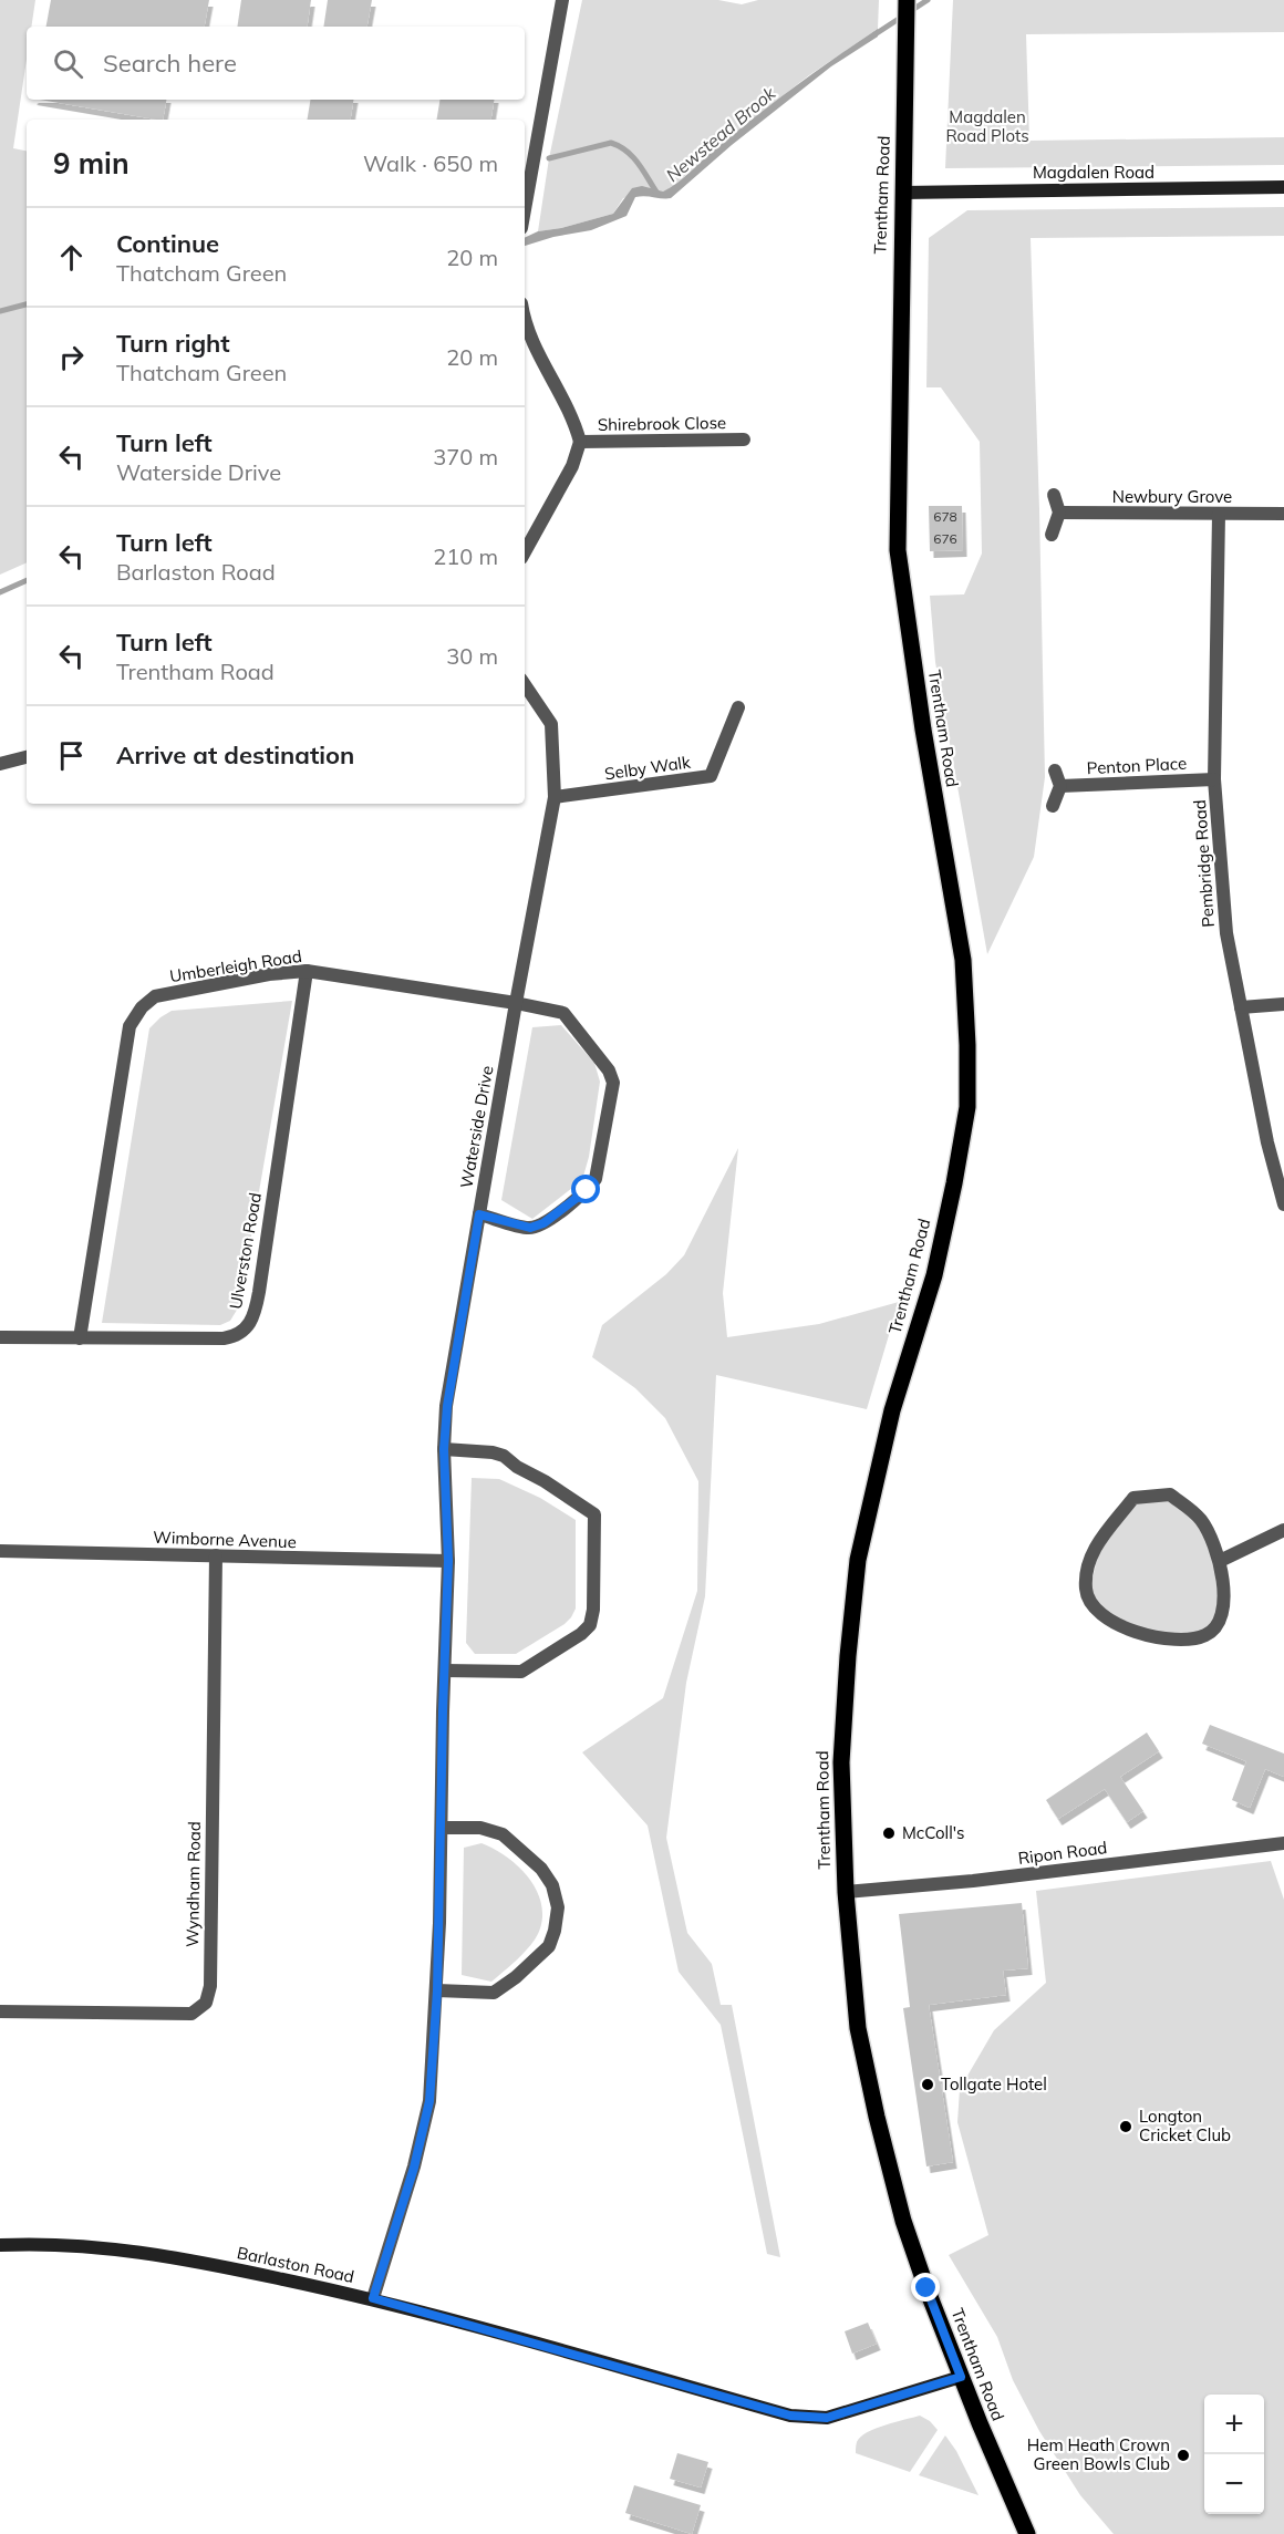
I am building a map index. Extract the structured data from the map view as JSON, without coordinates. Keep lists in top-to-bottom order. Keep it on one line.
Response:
{"streets":{"main road":["Trentham Road"],"street":["Magdalen Road","Shirebrook Close","Newbury Grove","Penton Place","Selby Walk","Pembridge Road","Umberleigh Road","Waterside Drive","Ulverston Road","Wimborne Avenue","Ripon Road","Wyndham Road","Barlaston Road"]},"crossings":[["Magdalen Road","Trentham Road"],["Trentham Road","Ripon Road"],["Trentham Road","Barlaston Road"],["Newbury Grove","Pembridge Road"],["Penton Place","Pembridge Road"],["Selby Walk","Waterside Drive"],["Umberleigh Road","Waterside Drive"],["Umberleigh Road","Ulverston Road"],["Waterside Drive","Wimborne Avenue"],["Waterside Drive","Barlaston Road"],["Wimborne Avenue","Wyndham Road"]],"water":["Newstead Brook"],"parks":["Magdalen Road Plots"],"places":["McColl's","Tollgate Hotel","Longton Cricket Club","Hem Heath Crown Green Bowls Club"],"house_numbers":["678","676"],"page":{"search":"Search here","heading":["9 min","Walk · 650 m"],"list":[["Continue","Thatcham Green","20 m"],["Turn right","Thatcham Green","20 m"],["Turn left","Waterside Drive","370 m"],["Turn left","Barlaston Road","210 m"],["Turn left","Trentham Road","30 m"],"Arrive at destination"],"map_buttons":["+","−"]}}
